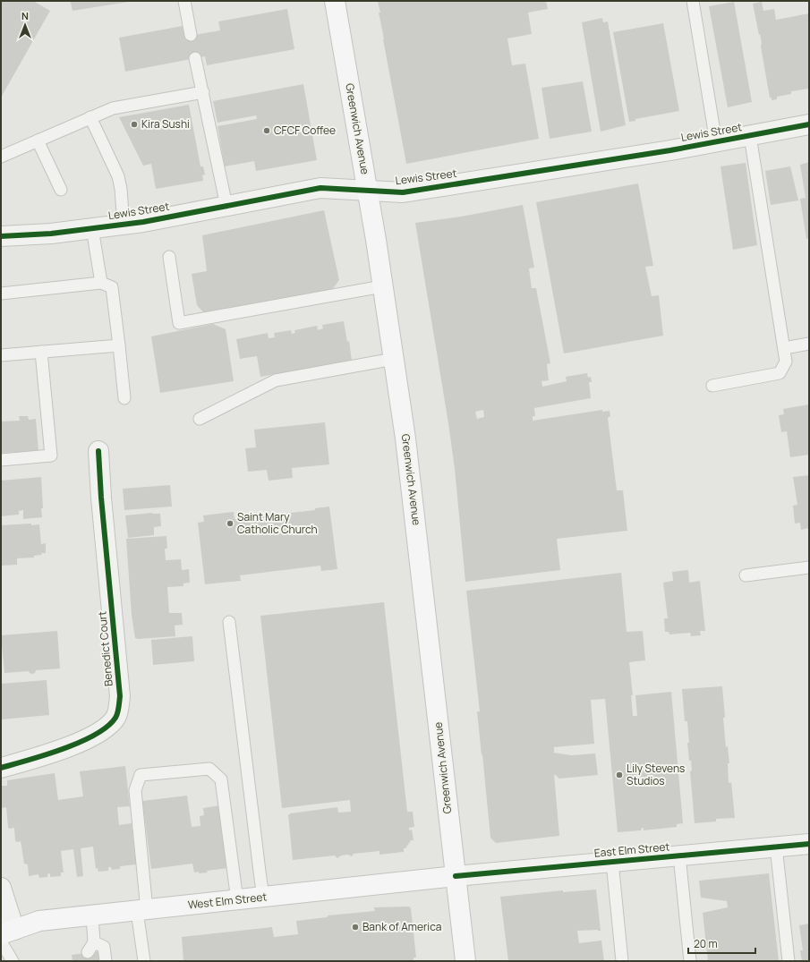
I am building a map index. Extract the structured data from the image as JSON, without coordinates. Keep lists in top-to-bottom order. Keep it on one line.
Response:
{"streets":{"main road":["Greenwich Avenue","West Elm Street"],"street":["Lewis Street","Benedict Court","East Elm Street"]},"crossings":[["Greenwich Avenue","Lewis Street"],["Greenwich Avenue","East Elm Street"],["Greenwich Avenue","West Elm Street"],["East Elm Street","West Elm Street"]],"places":["Kira Sushi","CFCF Coffee","Saint Mary Catholic Church","Lily Stevens Studios","Bank of America"],"scale_bar":"20 m","north":"top"}
